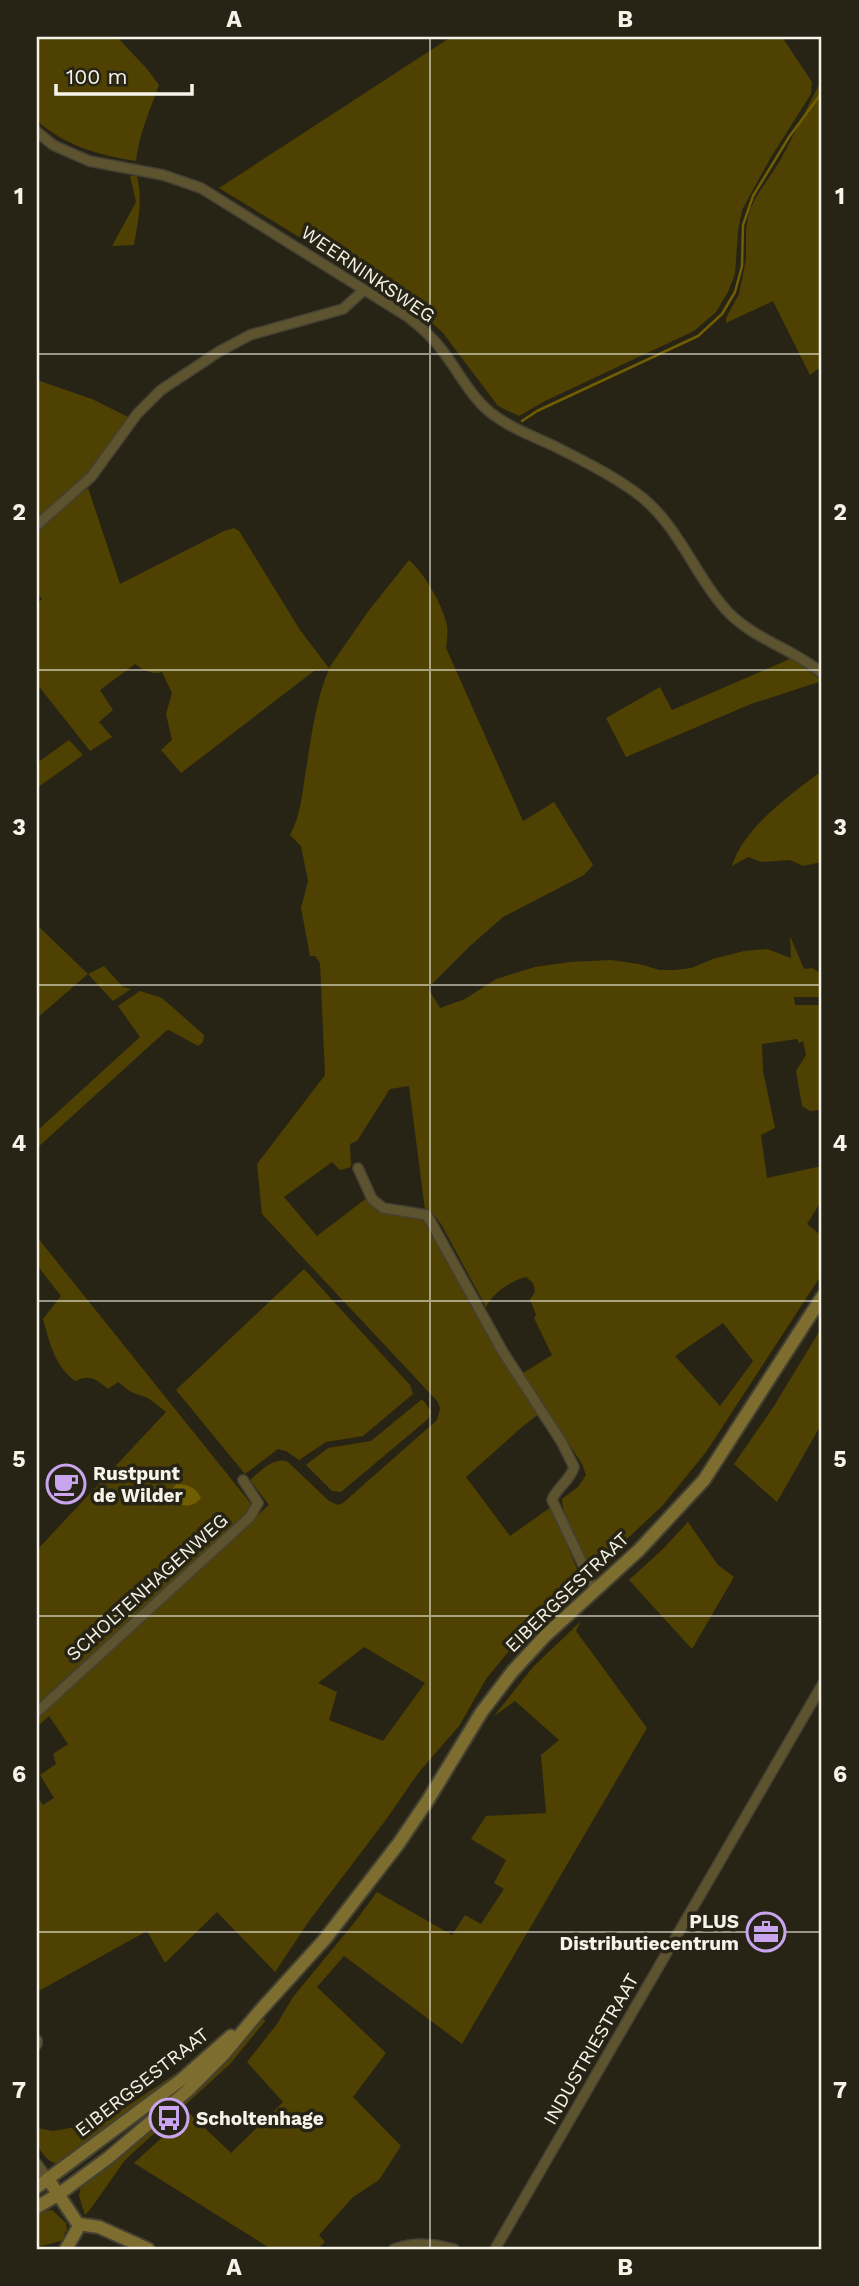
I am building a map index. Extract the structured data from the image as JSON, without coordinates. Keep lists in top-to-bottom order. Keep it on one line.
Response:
{"streets":{"main road":["EIBERGSESTRAAT"],"street":["WEERNINKSWEG","SCHOLTENHAGENWEG","INDUSTRIESTRAAT"]},"places":{"cafe":["Rustpunt de Wilder"],"office":["PLUS Distributiecentrum"],"bus stop":["Scholtenhage"]},"scale_bar":"100 m","grid":{"columns":["A","B"],"rows":["1","2","3","4","5","6","7"]}}
